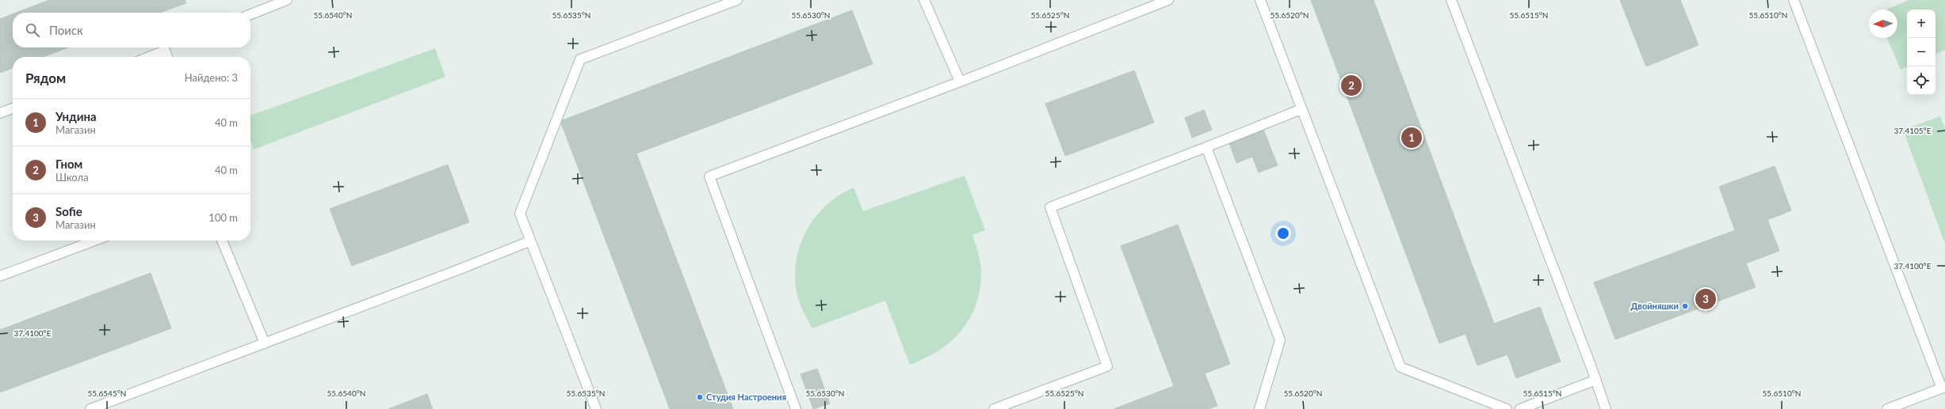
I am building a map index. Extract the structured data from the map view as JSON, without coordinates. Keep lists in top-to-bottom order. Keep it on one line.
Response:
{"places":["Двойняшки","Студия Настроения"],"north":"left","page":{"map_buttons":["+","−"],"search":"Поиск","heading":["Рядом","Найдено: 3"],"pins":["2","1","3"],"list":[{"mark":"1","name":"Ундина","note":"Магазин","value":"40 m"},{"mark":"2","name":"Гном","note":"Школа","value":"40 m"},{"mark":"3","name":"Sofie","note":"Магазин","value":"100 m"}]},"coordinates":["55.6540°N","55.6535°N","55.6530°N","55.6525°N","55.6520°N","55.6515°N","55.6510°N","37.4105°E","37.4100°E","55.6545°N"]}
